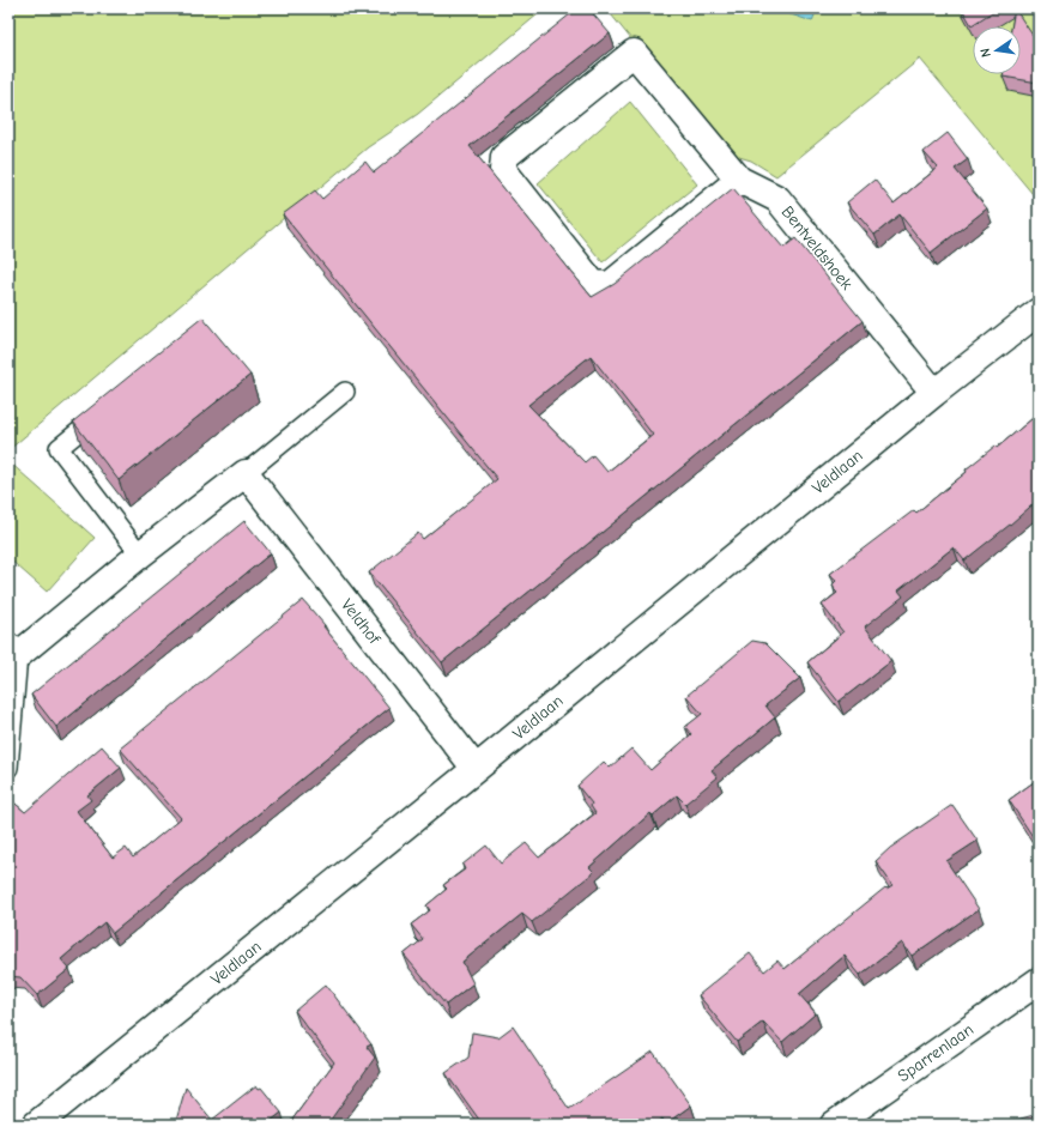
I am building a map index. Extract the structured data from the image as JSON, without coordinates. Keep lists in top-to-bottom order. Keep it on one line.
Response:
{"streets":{"street":["Bentveldshoek","Veldlaan","Veldhof","Sparrenlaan"]},"crossings":[["Bentveldshoek","Veldlaan"],["Veldlaan","Veldhof"]],"north":"left"}
